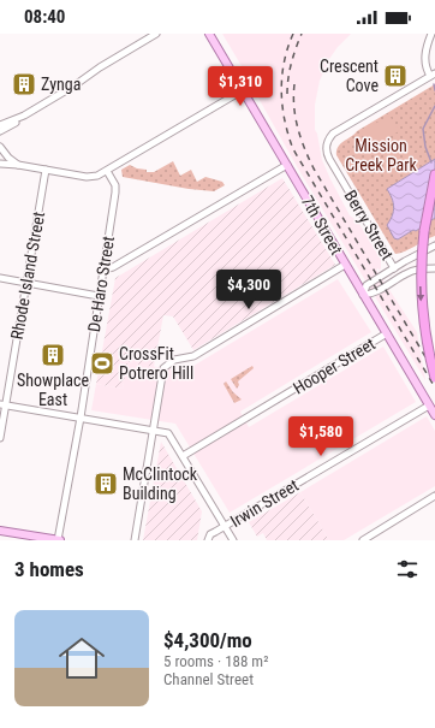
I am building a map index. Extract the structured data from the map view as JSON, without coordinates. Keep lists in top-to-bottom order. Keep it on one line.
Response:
{"streets":{"main road":["7th Street"],"street":["Berry Street","Rhode Island Street","De Haro Street","Hooper Street","Irwin Street"]},"crossings":[["7th Street","Hooper Street"],["7th Street","Irwin Street"]],"parks":["Mission Creek Park"],"places":{"building":["Crescent Cove","Zynga","Showplace East","McClintock Building"],"sports":["CrossFit Potrero Hill"]},"page":{"status":"08:40","price":["$1,310","$4,300","$1,580"],"heading":"3 homes","list":[{"name":"$4,300/mo","note":"5 rooms · 188 m² · Channel Street"}]}}
